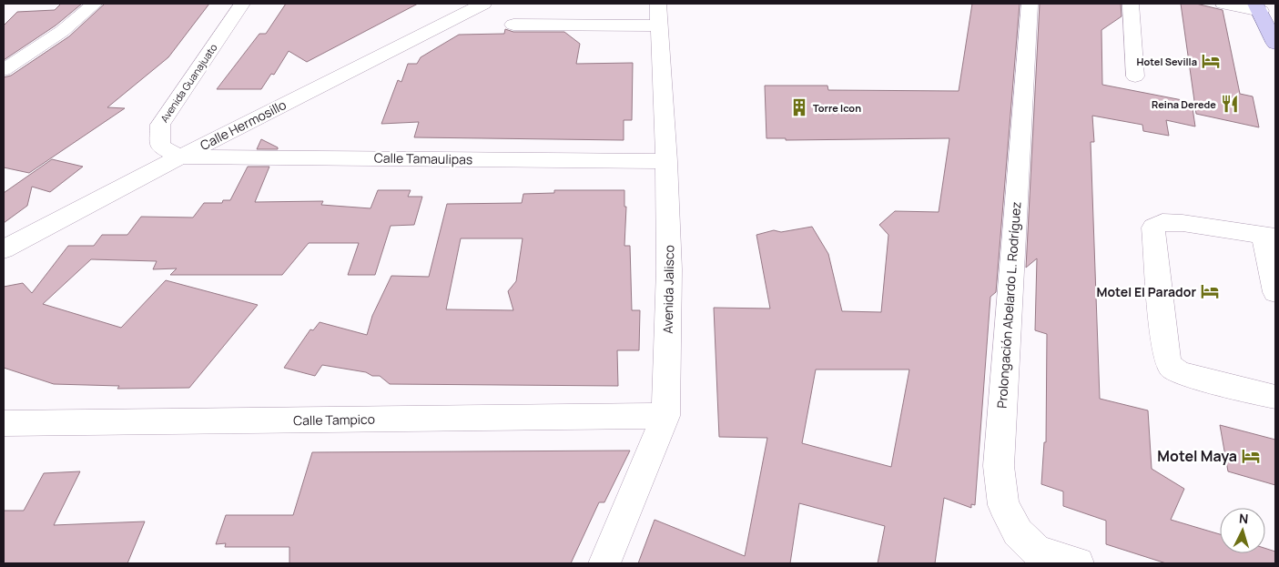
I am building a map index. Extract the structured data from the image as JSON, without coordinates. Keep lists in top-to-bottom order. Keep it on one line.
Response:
{"streets":{"street":["Avenida Guanajuato","Calle Hermosillo","Calle Tamaulipas","Avenida Jalisco","Prolongación Abelardo L. Rodríguez","Calle Tampico"]},"crossings":[["Avenida Guanajuato","Calle Hermosillo"],["Avenida Guanajuato","Calle Tamaulipas"],["Calle Hermosillo","Calle Tamaulipas"],["Calle Tamaulipas","Avenida Jalisco"],["Avenida Jalisco","Calle Tampico"]],"places":{"hotel":["Hotel Sevilla","Motel El Parador","Motel Maya"],"restaurant":["Reina Derede"],"building":["Torre Icon"]},"north":"top"}
